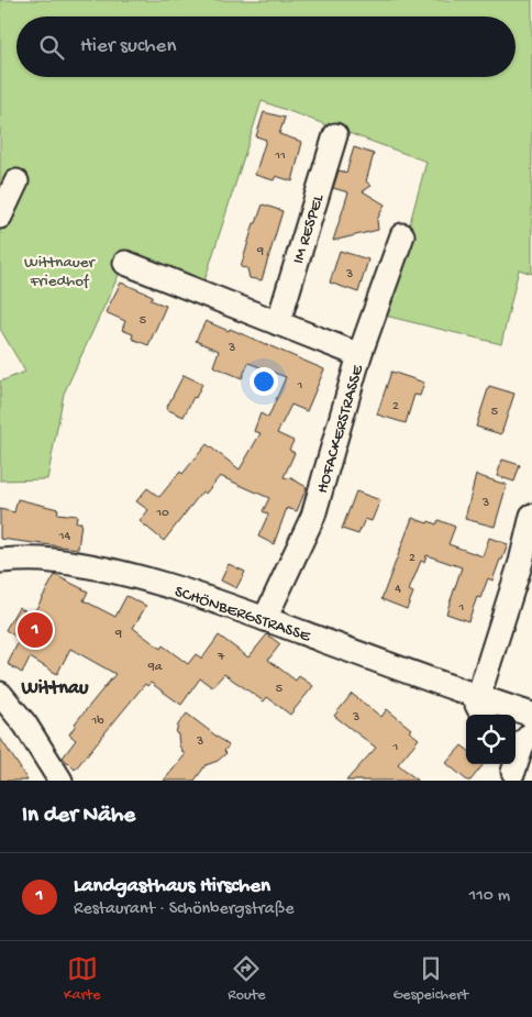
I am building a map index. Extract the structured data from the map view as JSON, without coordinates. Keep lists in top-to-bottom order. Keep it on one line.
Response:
{"streets":{"street":["IM RESPEL","HOFACKERSTRASSE","SCHÖNBERGSTRASSE"]},"crossings":[["HOFACKERSTRASSE","SCHÖNBERGSTRASSE"]],"districts":["Wittnau"],"parks":["Wittnauer Friedhof"],"house_numbers":["11","9","3","5","3","1","2","5","3","10","14","2","4","1","9","7","9a","5","3","1b","3","1"],"page":{"search":"Hier suchen","pins":"1","heading":"In der Nähe","list":[{"mark":"1","name":"Landgasthaus Hirschen","note":"Restaurant · Schönbergstraße","value":"110 m"}],"nav":["Karte","Route","Gespeichert"]}}
